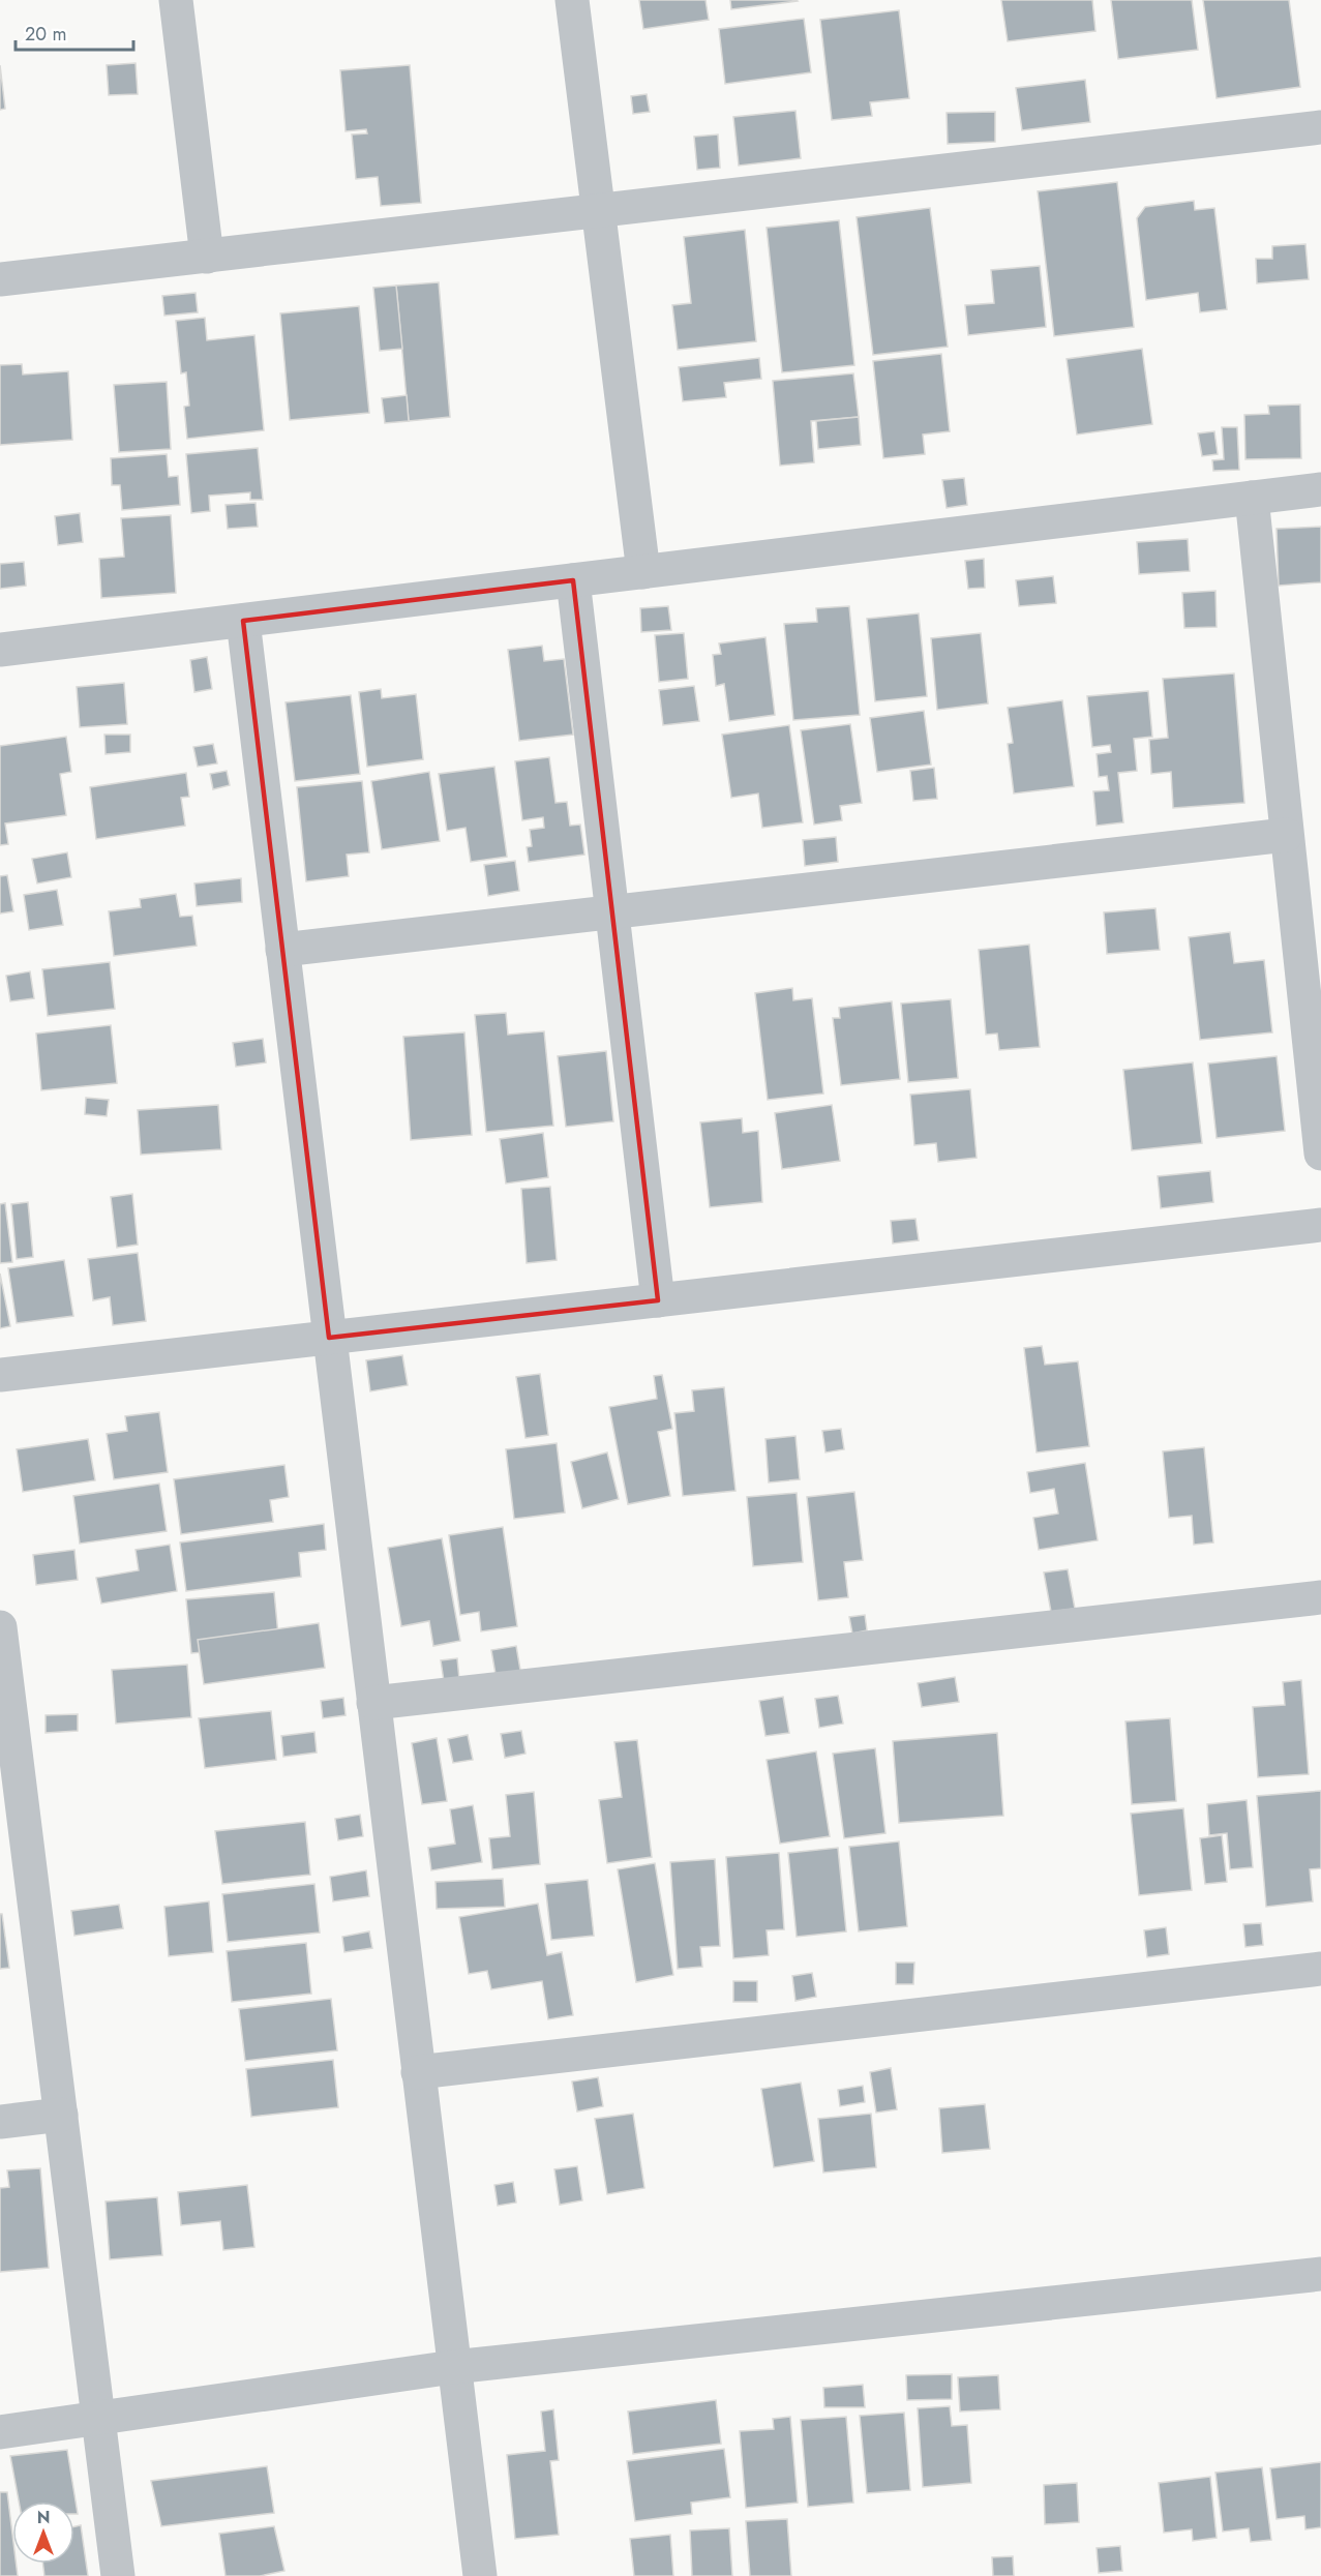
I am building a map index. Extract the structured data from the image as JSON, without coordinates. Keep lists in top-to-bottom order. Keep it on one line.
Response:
{"scale_bar":"20 m","north":"top"}
